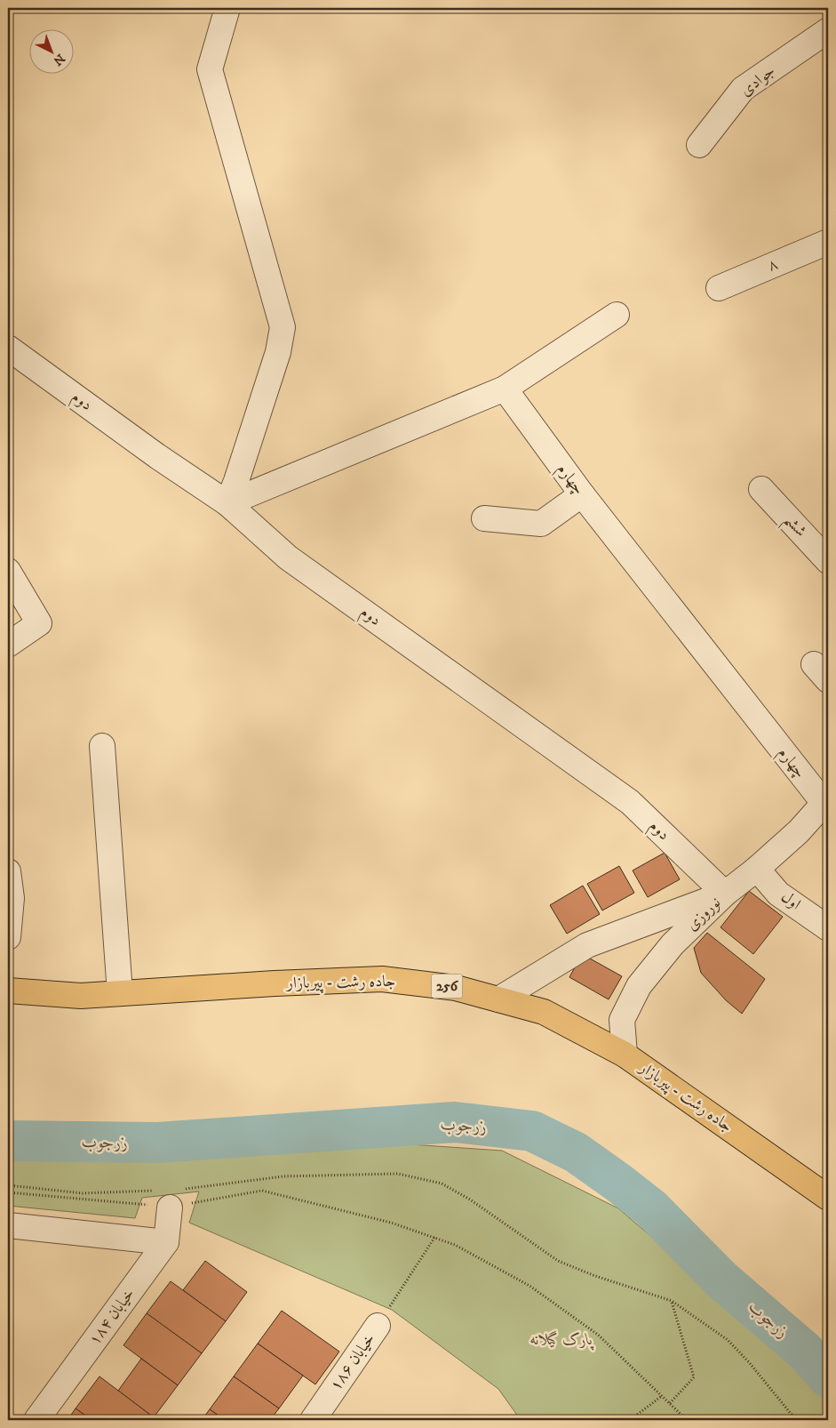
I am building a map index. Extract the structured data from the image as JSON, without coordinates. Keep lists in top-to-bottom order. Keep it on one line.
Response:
{"streets":{"main road":["جاده رشت - پیربازار","256"],"street":["جوادی","۸","دوم","چهارم","ششم","اول","نوروزی","خیابان ۱۸۴","خیابان ۱۸۶"]},"crossings":[["دوم","نوروزی"],["چهارم","نوروزی"],["اول","نوروزی"],["نوروزی","جاده رشت - پیربازار"]],"water":["زرجوب"],"parks":["پارک گیلانه"],"north":"bottom right"}
